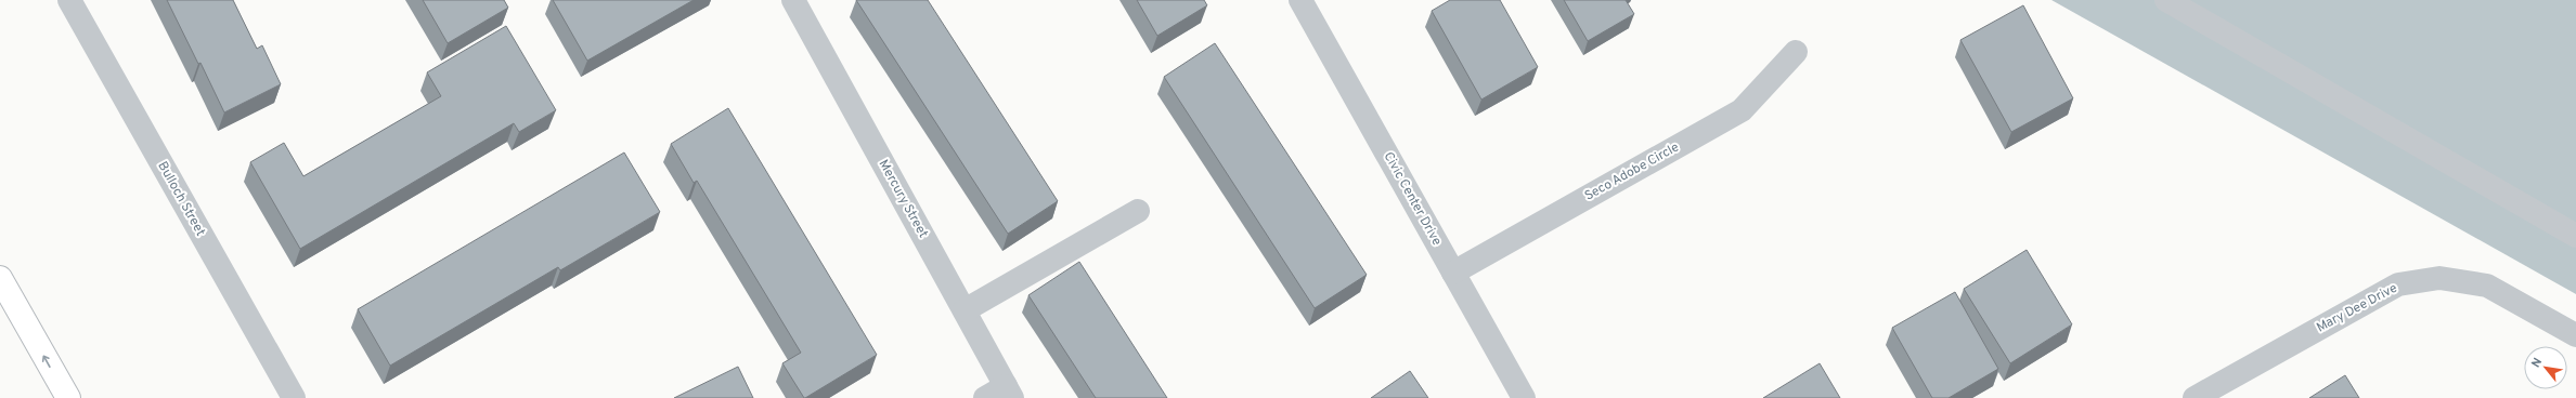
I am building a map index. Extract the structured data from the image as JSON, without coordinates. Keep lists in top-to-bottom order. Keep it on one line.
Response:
{"streets":{"street":["Seco Adobe Circle","Bulloch Street","Mercury Street","Civic Center Drive","Mary Dee Drive"]},"crossings":[["Seco Adobe Circle","Civic Center Drive"]],"north":"top left"}
